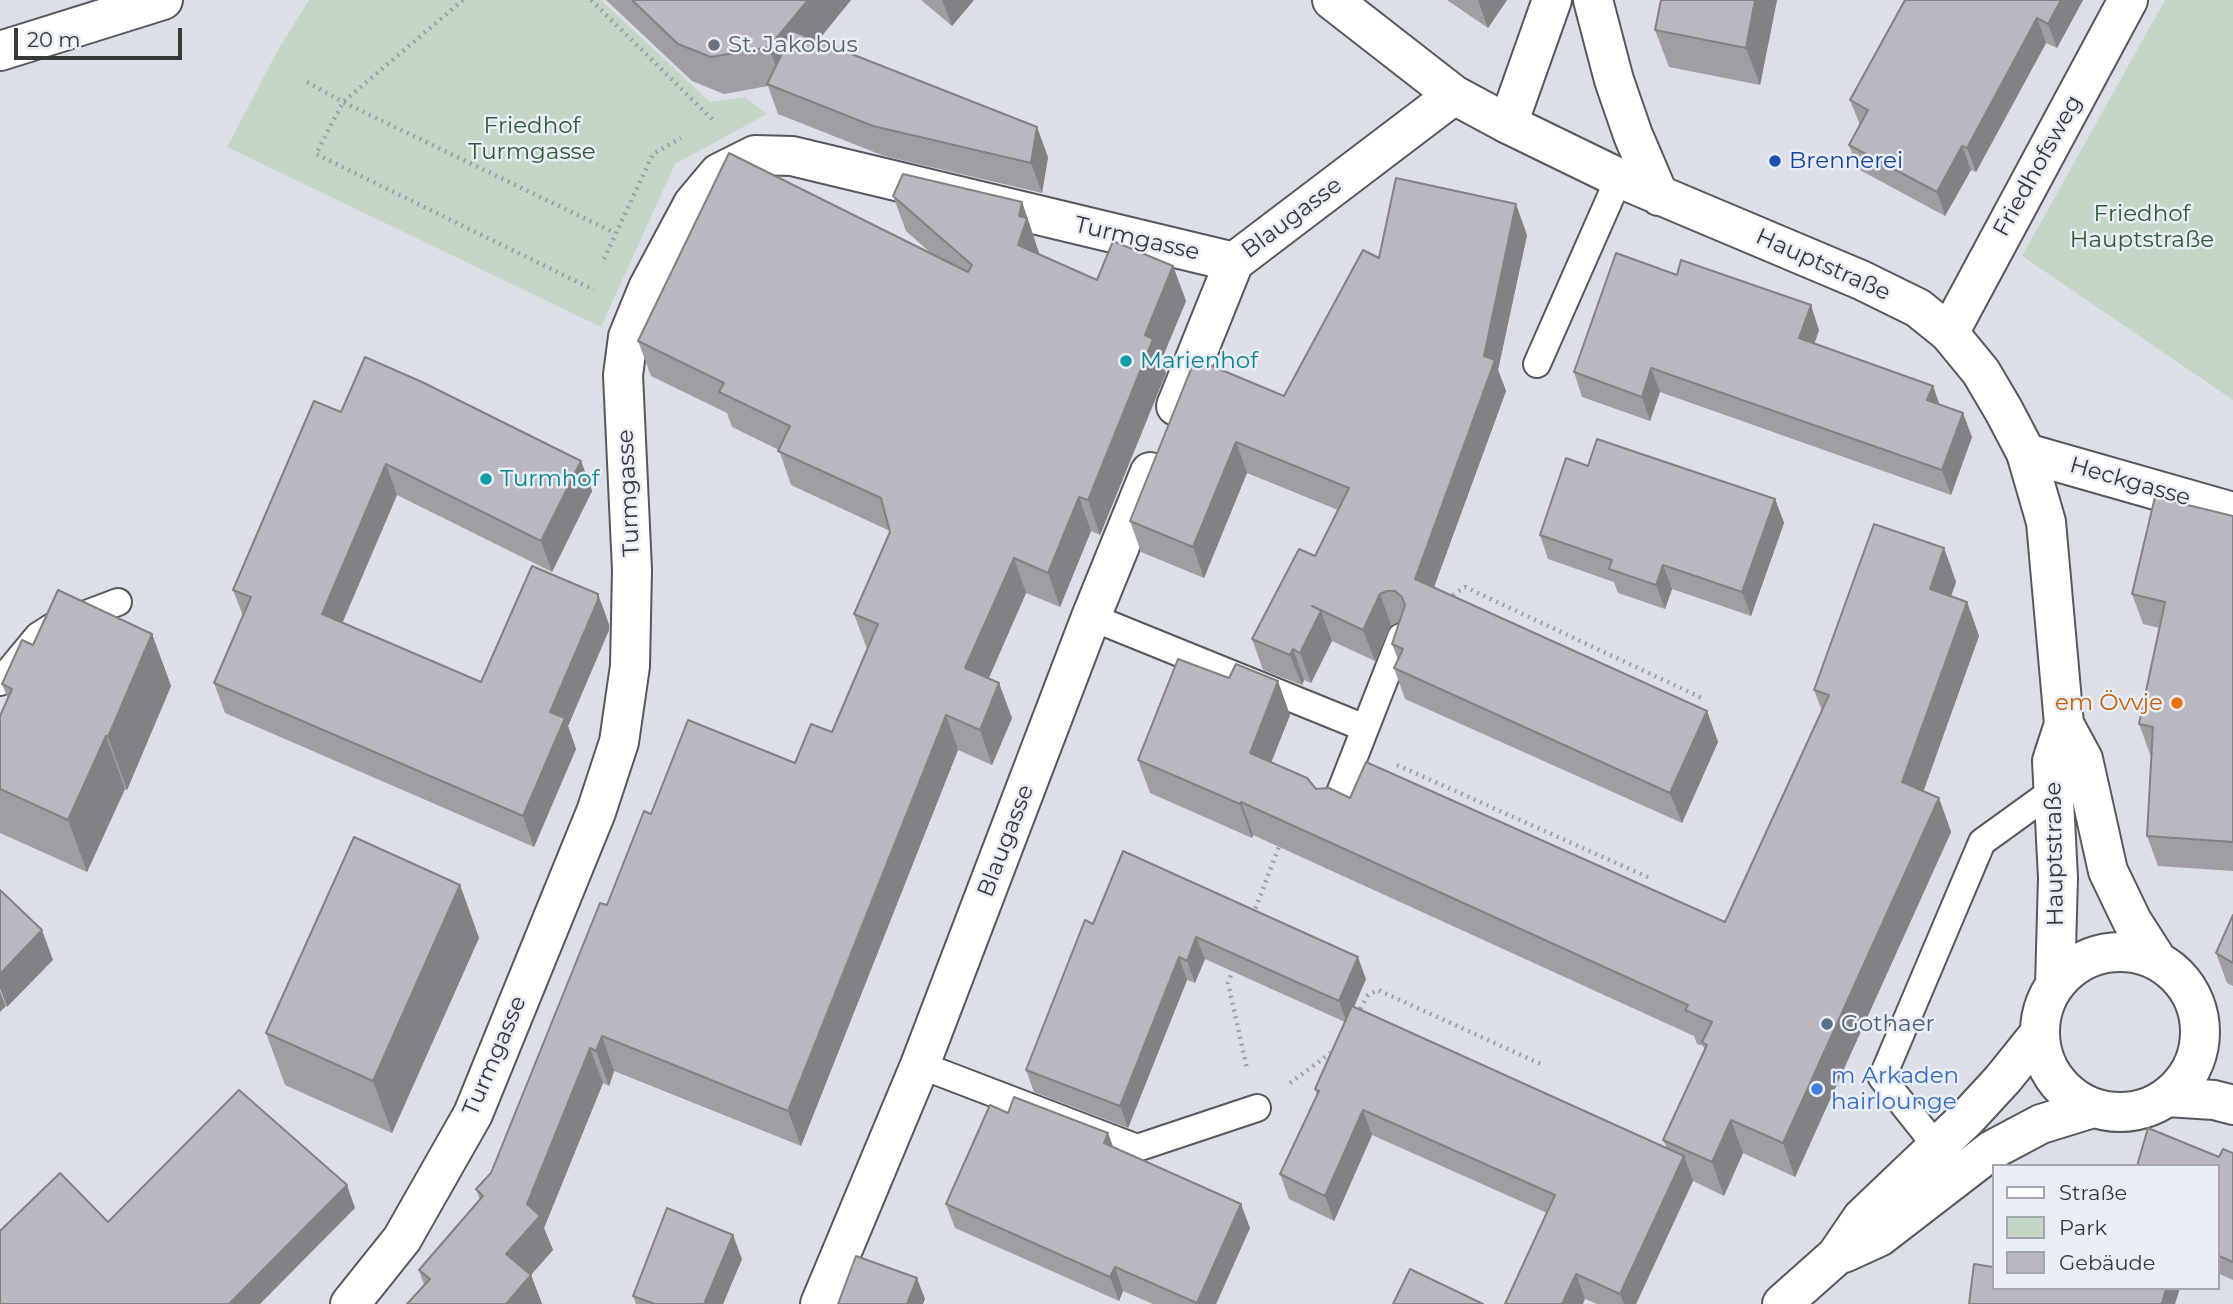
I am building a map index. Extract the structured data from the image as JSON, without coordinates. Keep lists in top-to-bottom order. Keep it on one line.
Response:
{"streets":{"street":["Friedhofsweg","Blaugasse","Turmgasse","Hauptstraße","Heckgasse"]},"crossings":[["Friedhofsweg","Hauptstraße"],["Blaugasse","Turmgasse"],["Blaugasse","Hauptstraße"],["Hauptstraße","Heckgasse"]],"parks":["Friedhof Turmgasse","Friedhof Hauptstraße"],"places":["St. Jakobus","Brennerei","Marienhof","Turmhof","em Övvje","Gothaer","m Arkaden hairlounge"],"legend":["Straße","Park","Gebäude"],"scale_bar":"20 m"}
